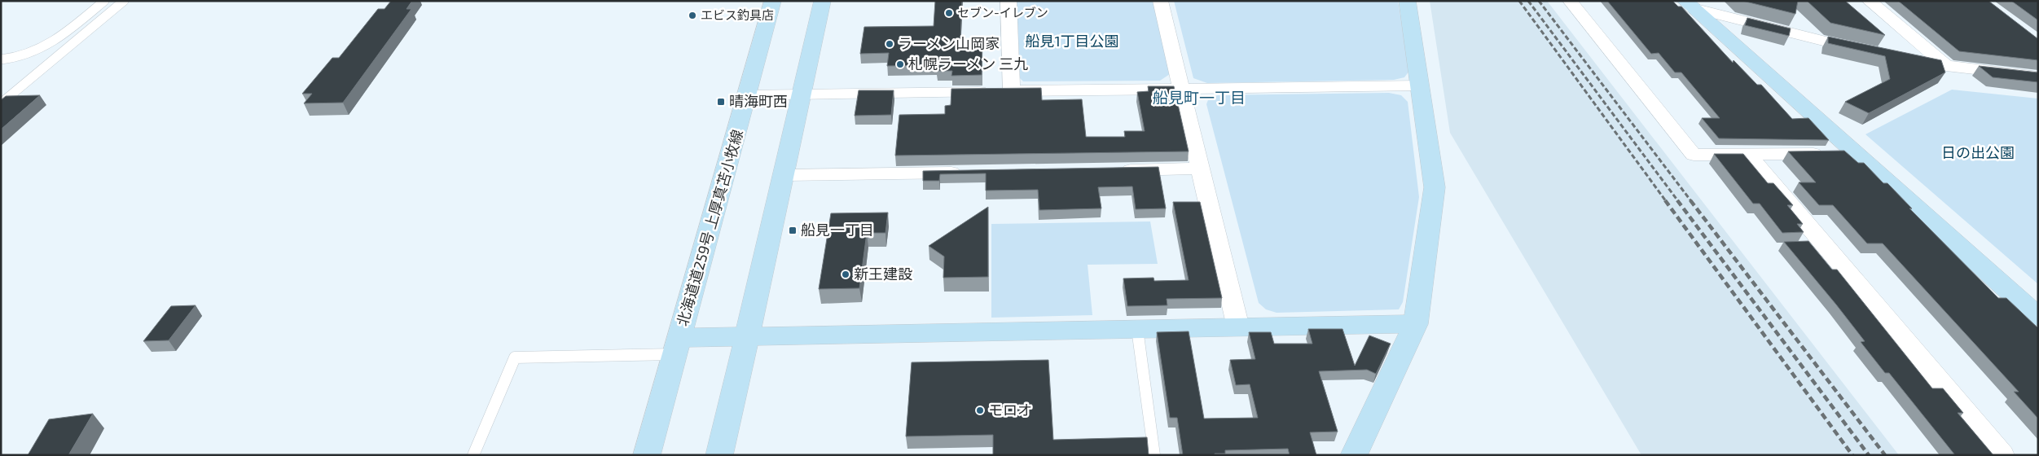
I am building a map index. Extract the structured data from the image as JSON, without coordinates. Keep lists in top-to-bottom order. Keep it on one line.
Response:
{"streets":{"street":["北海道道259号 上厚真苫小牧線"]},"districts":["船見町一丁目"],"parks":["船見1丁目公園","日の出公園"],"places":{"other":["セブン-イレブン","エビス釣具店","ラーメン山岡家","札幌ラーメン 三九","新王建設","モロオ"],"transit":["晴海町西","船見一丁目"]}}
